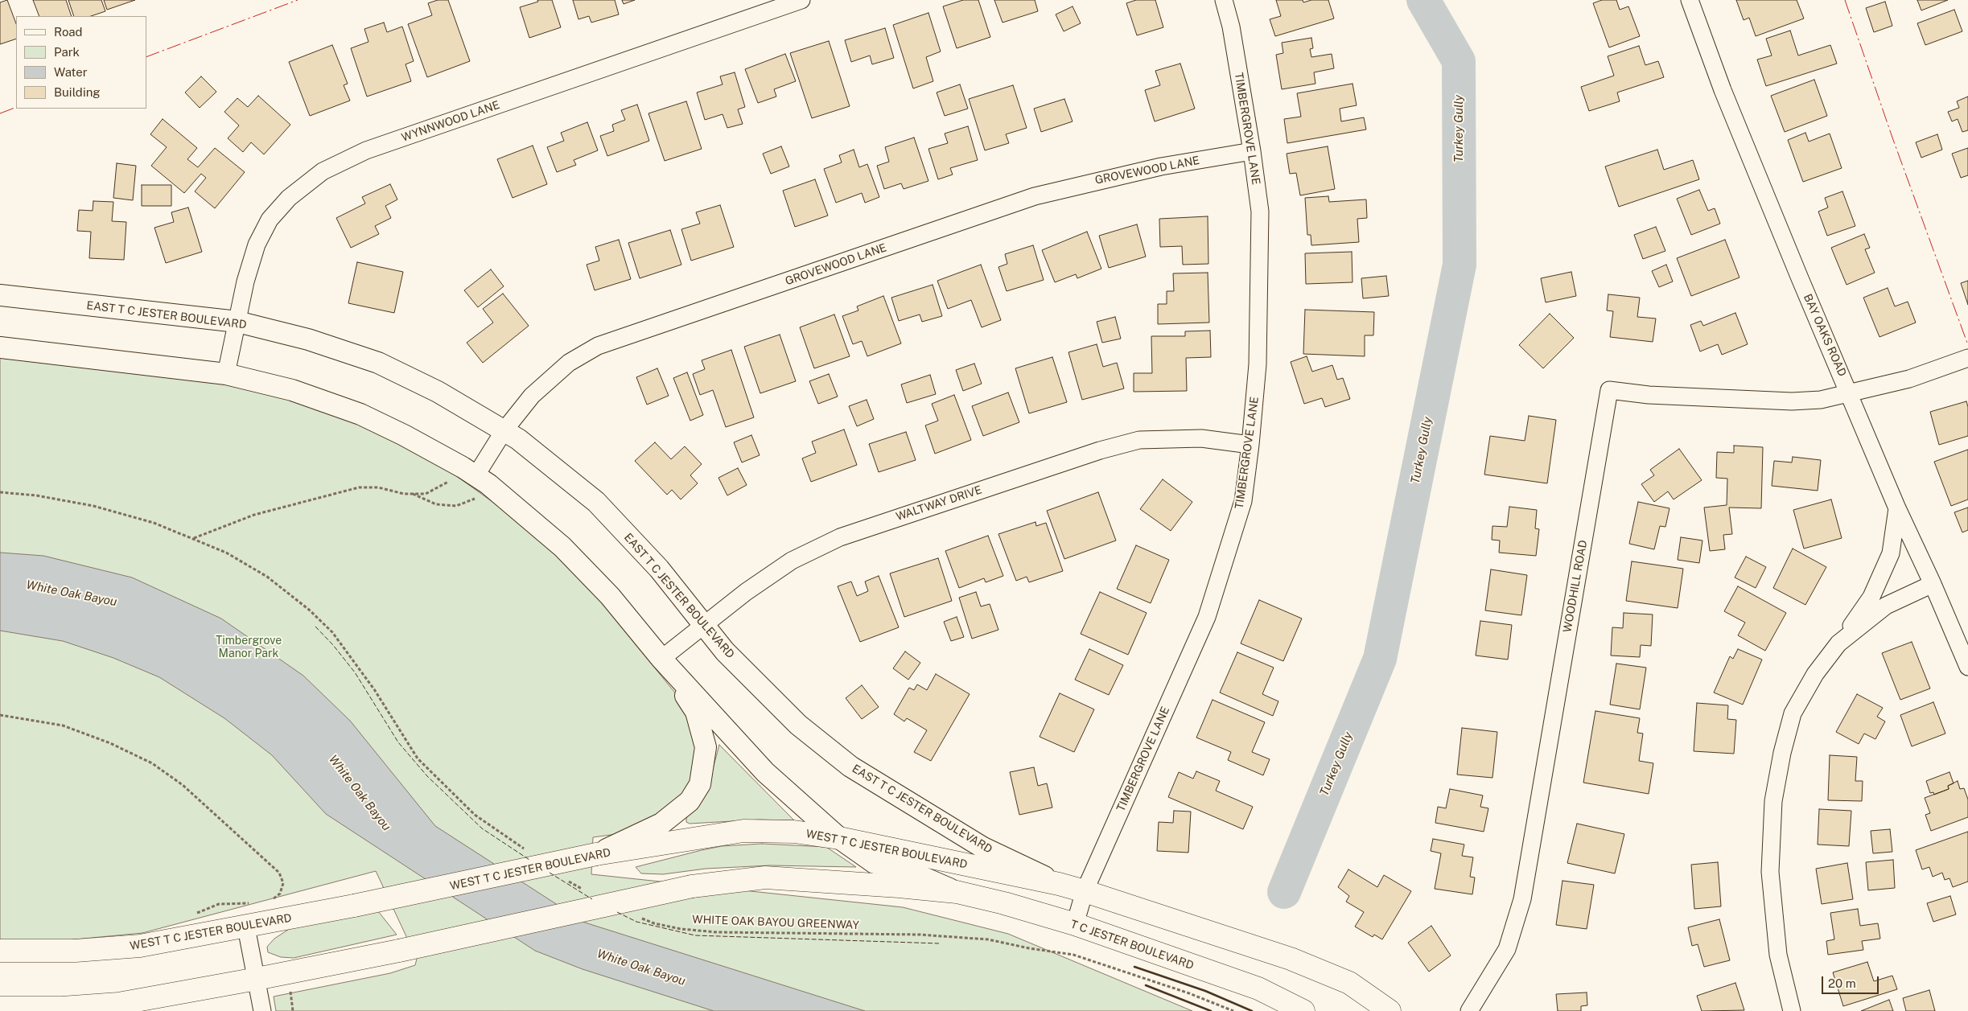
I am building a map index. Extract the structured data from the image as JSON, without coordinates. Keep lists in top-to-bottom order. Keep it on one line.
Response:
{"streets":{"main road":["WEST T C JESTER BOULEVARD","T C JESTER BOULEVARD"],"street":["WYNNWOOD LANE","TIMBERGROVE LANE","GROVEWOOD LANE","EAST T C JESTER BOULEVARD","BAY OAKS ROAD","WALTWAY DRIVE","WOODHILL ROAD"],"path":["WHITE OAK BAYOU GREENWAY"]},"crossings":[["WYNNWOOD LANE","EAST T C JESTER BOULEVARD"],["TIMBERGROVE LANE","GROVEWOOD LANE"],["TIMBERGROVE LANE","WALTWAY DRIVE"],["TIMBERGROVE LANE","T C JESTER BOULEVARD"],["GROVEWOOD LANE","EAST T C JESTER BOULEVARD"],["EAST T C JESTER BOULEVARD","WALTWAY DRIVE"],["EAST T C JESTER BOULEVARD","WEST T C JESTER BOULEVARD"],["BAY OAKS ROAD","WOODHILL ROAD"]],"water":["Turkey Gully","White Oak Bayou"],"parks":["Timbergrove Manor Park"],"legend":["Road","Park","Water","Building"],"scale_bar":"20 m"}
